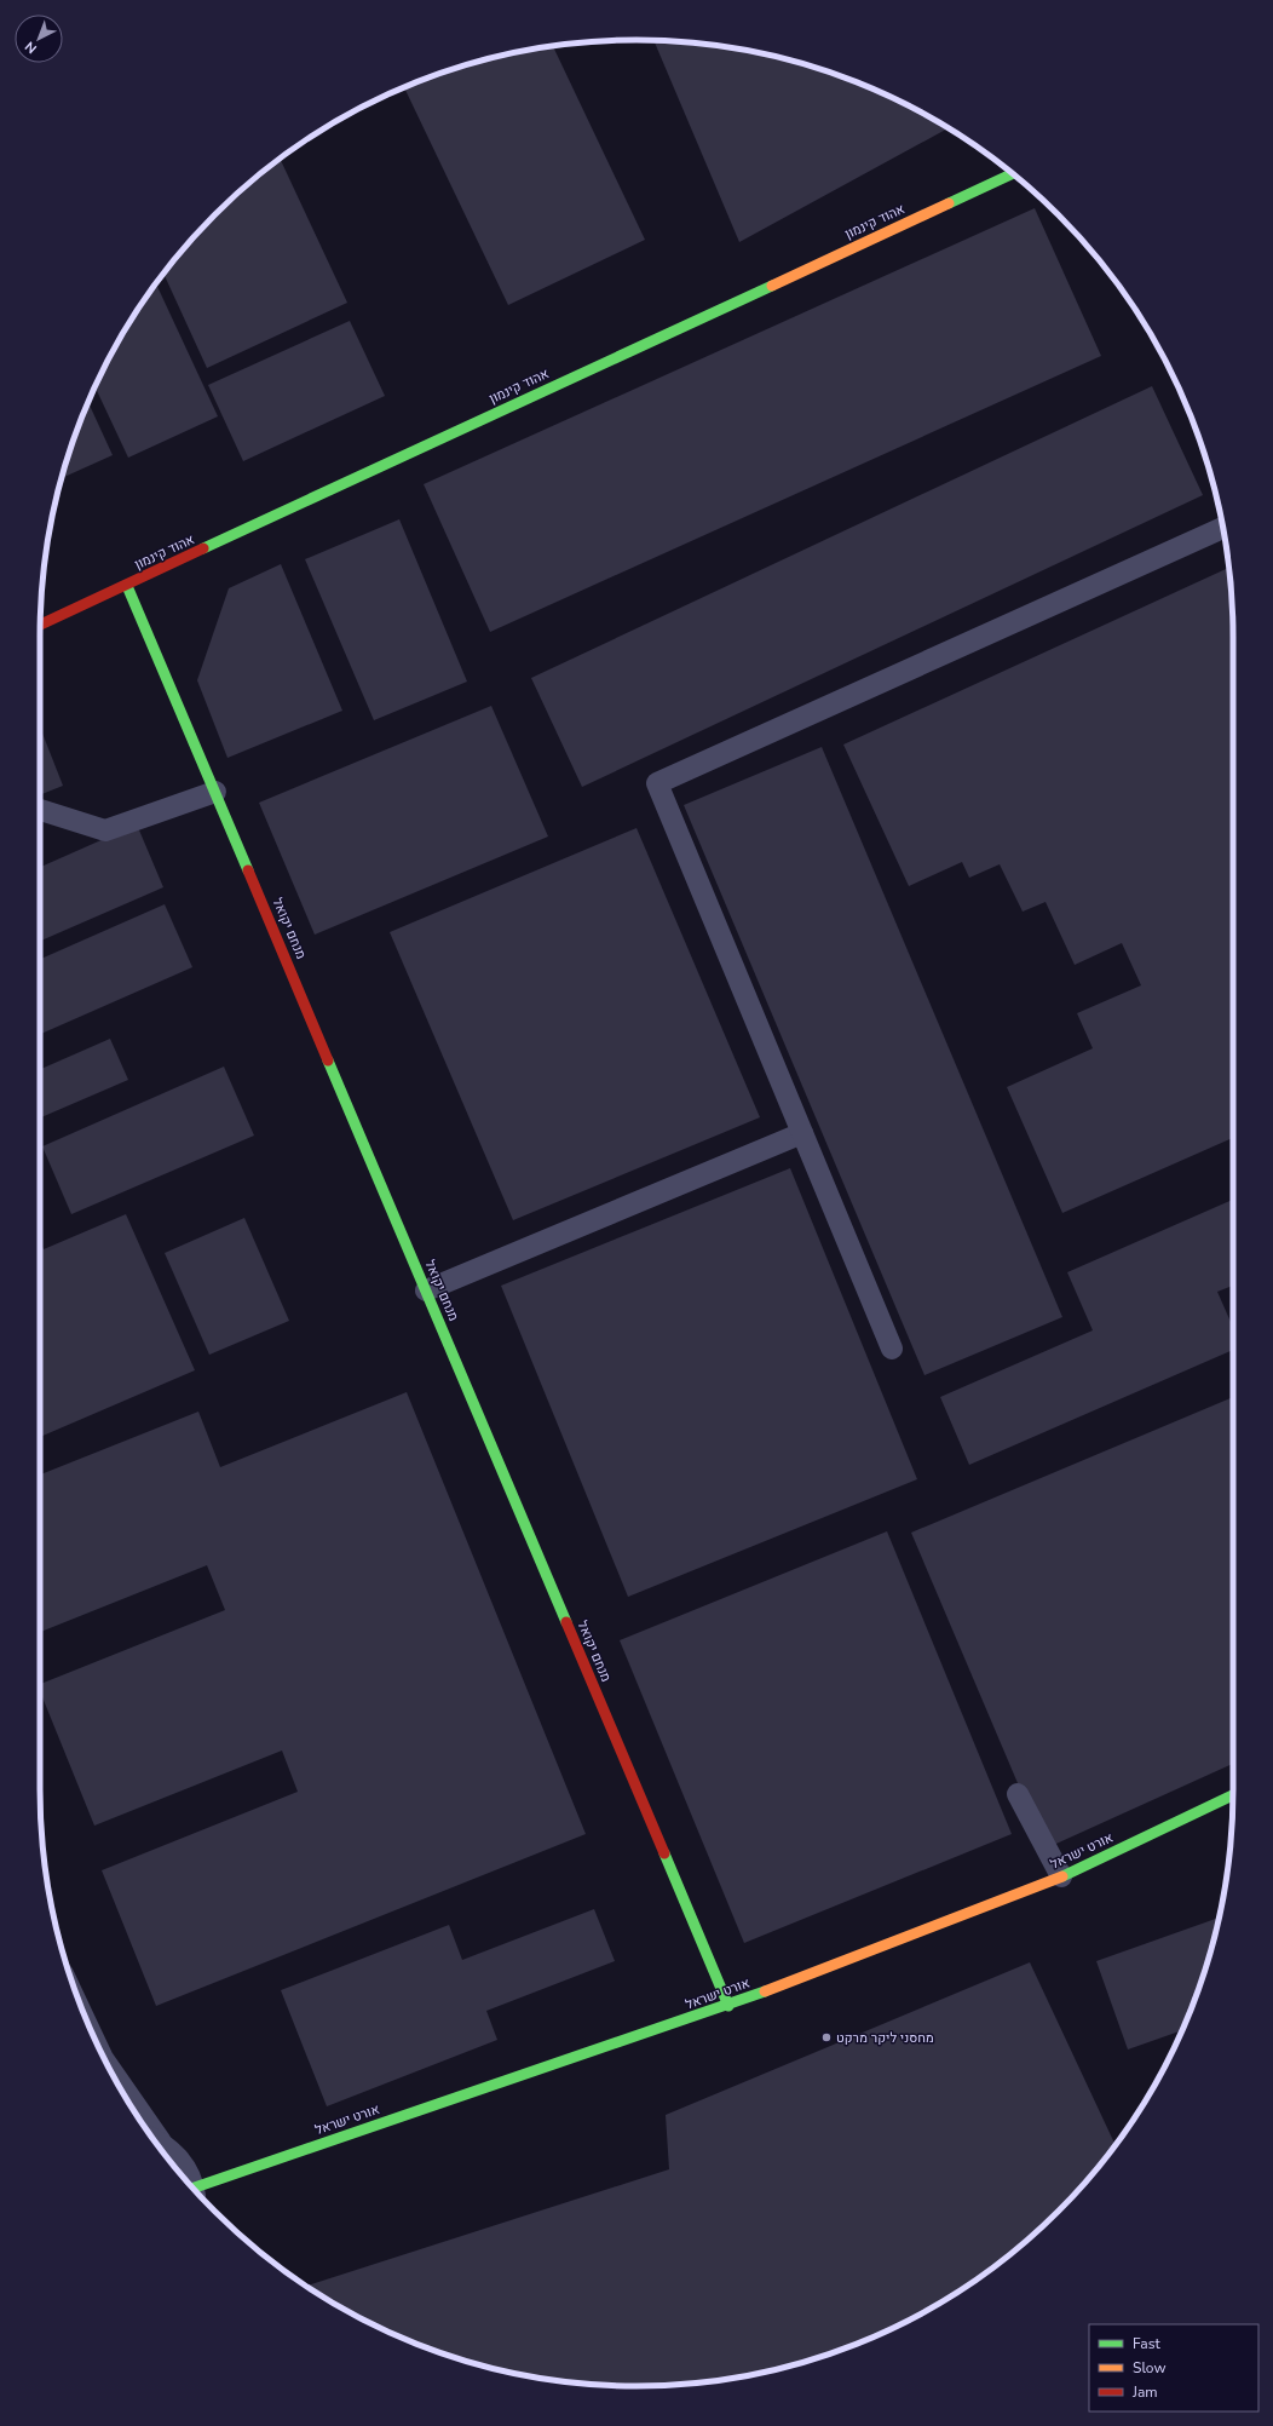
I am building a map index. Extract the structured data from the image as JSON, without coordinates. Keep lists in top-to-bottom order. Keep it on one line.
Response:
{"streets":{"street":["אהוד קינמון","מנחם יקואל","אורט ישראל"]},"crossings":[["אהוד קינמון","מנחם יקואל"],["מנחם יקואל","אורט ישראל"]],"places":["מחסני ליקר מרקט"],"legend":["Fast","Slow","Jam"],"north":"bottom left"}
